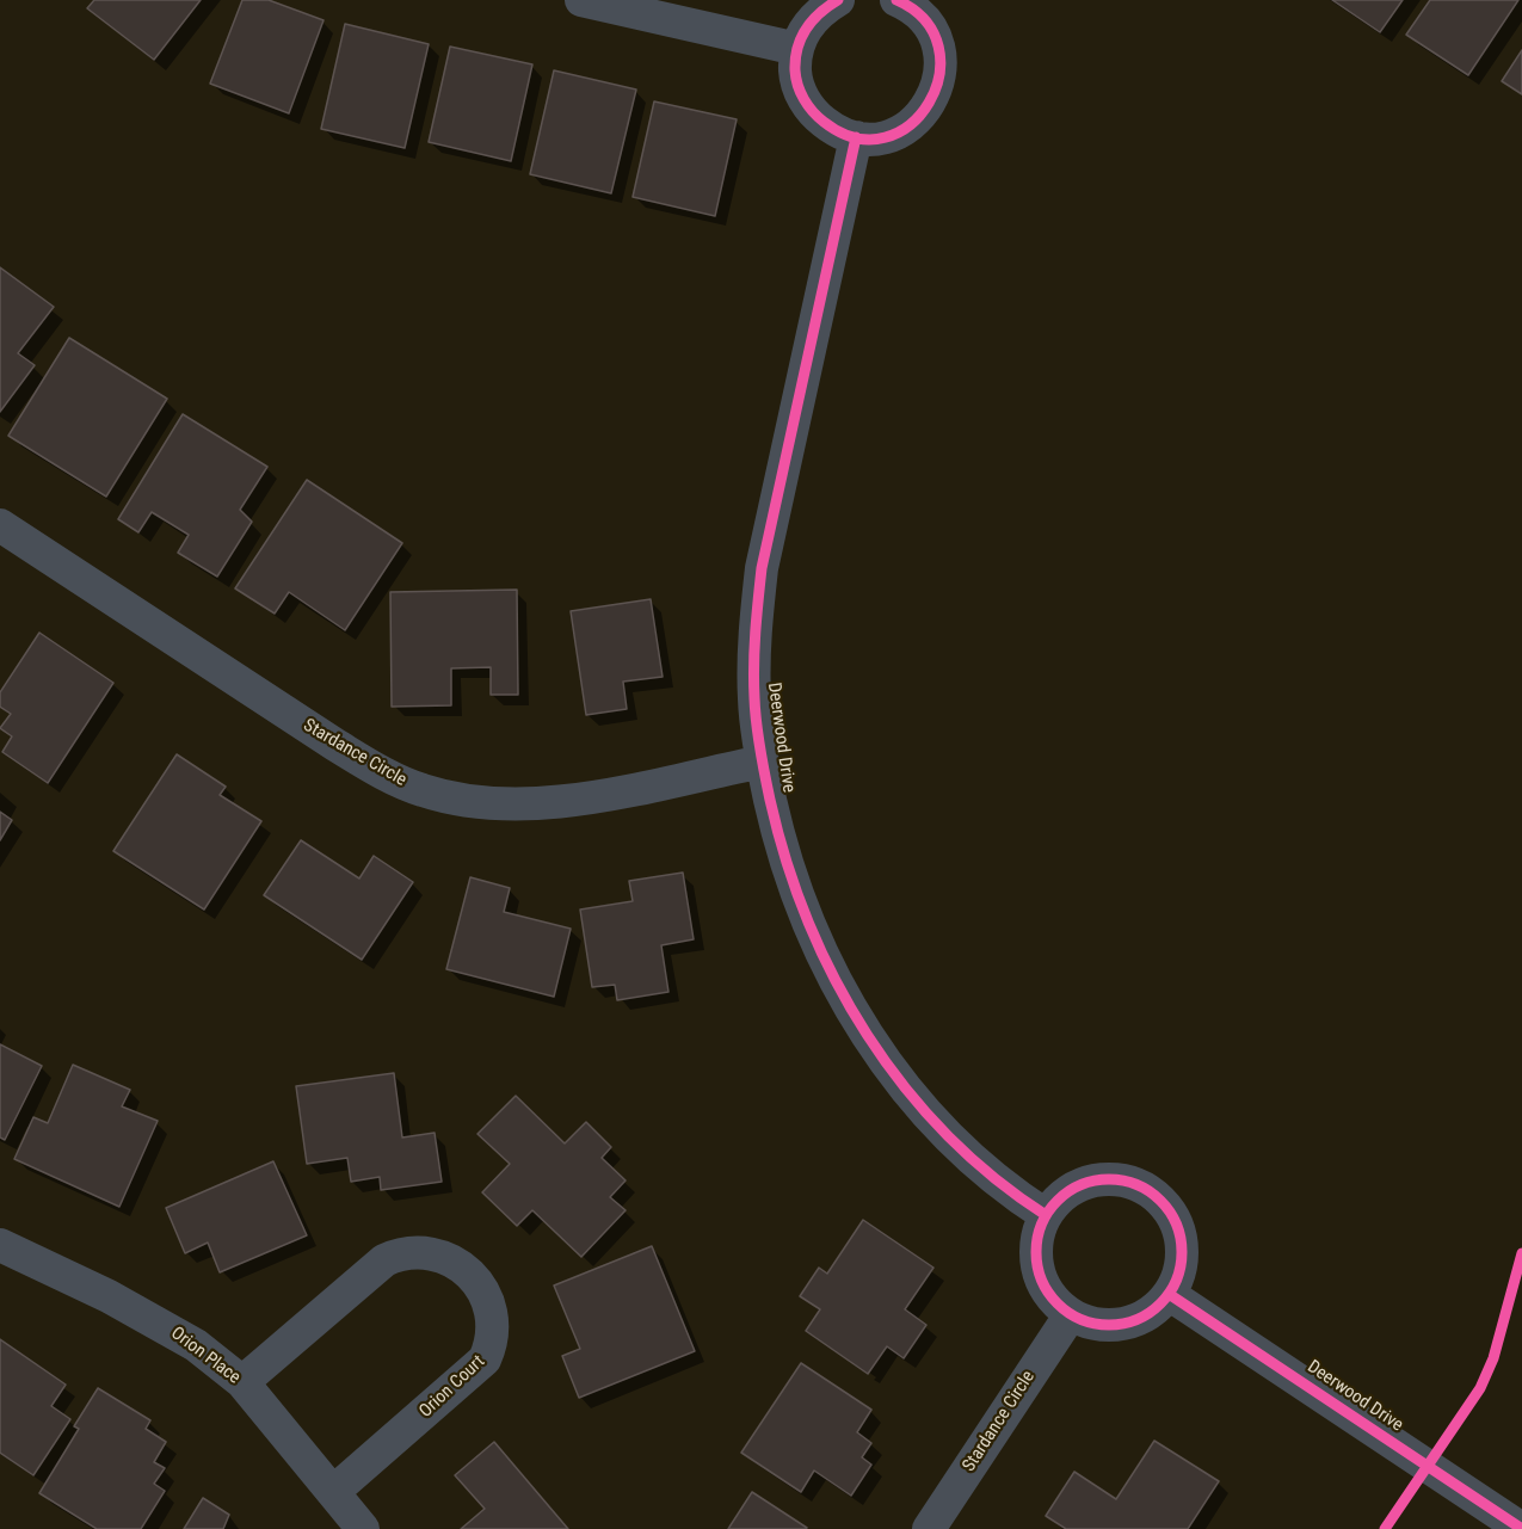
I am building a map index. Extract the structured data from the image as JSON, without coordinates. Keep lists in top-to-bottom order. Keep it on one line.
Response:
{"streets":{"street":["Deerwood Drive","Stardance Circle","Orion Place","Orion Court"]},"crossings":[["Deerwood Drive","Stardance Circle"],["Orion Place","Orion Court"]]}
